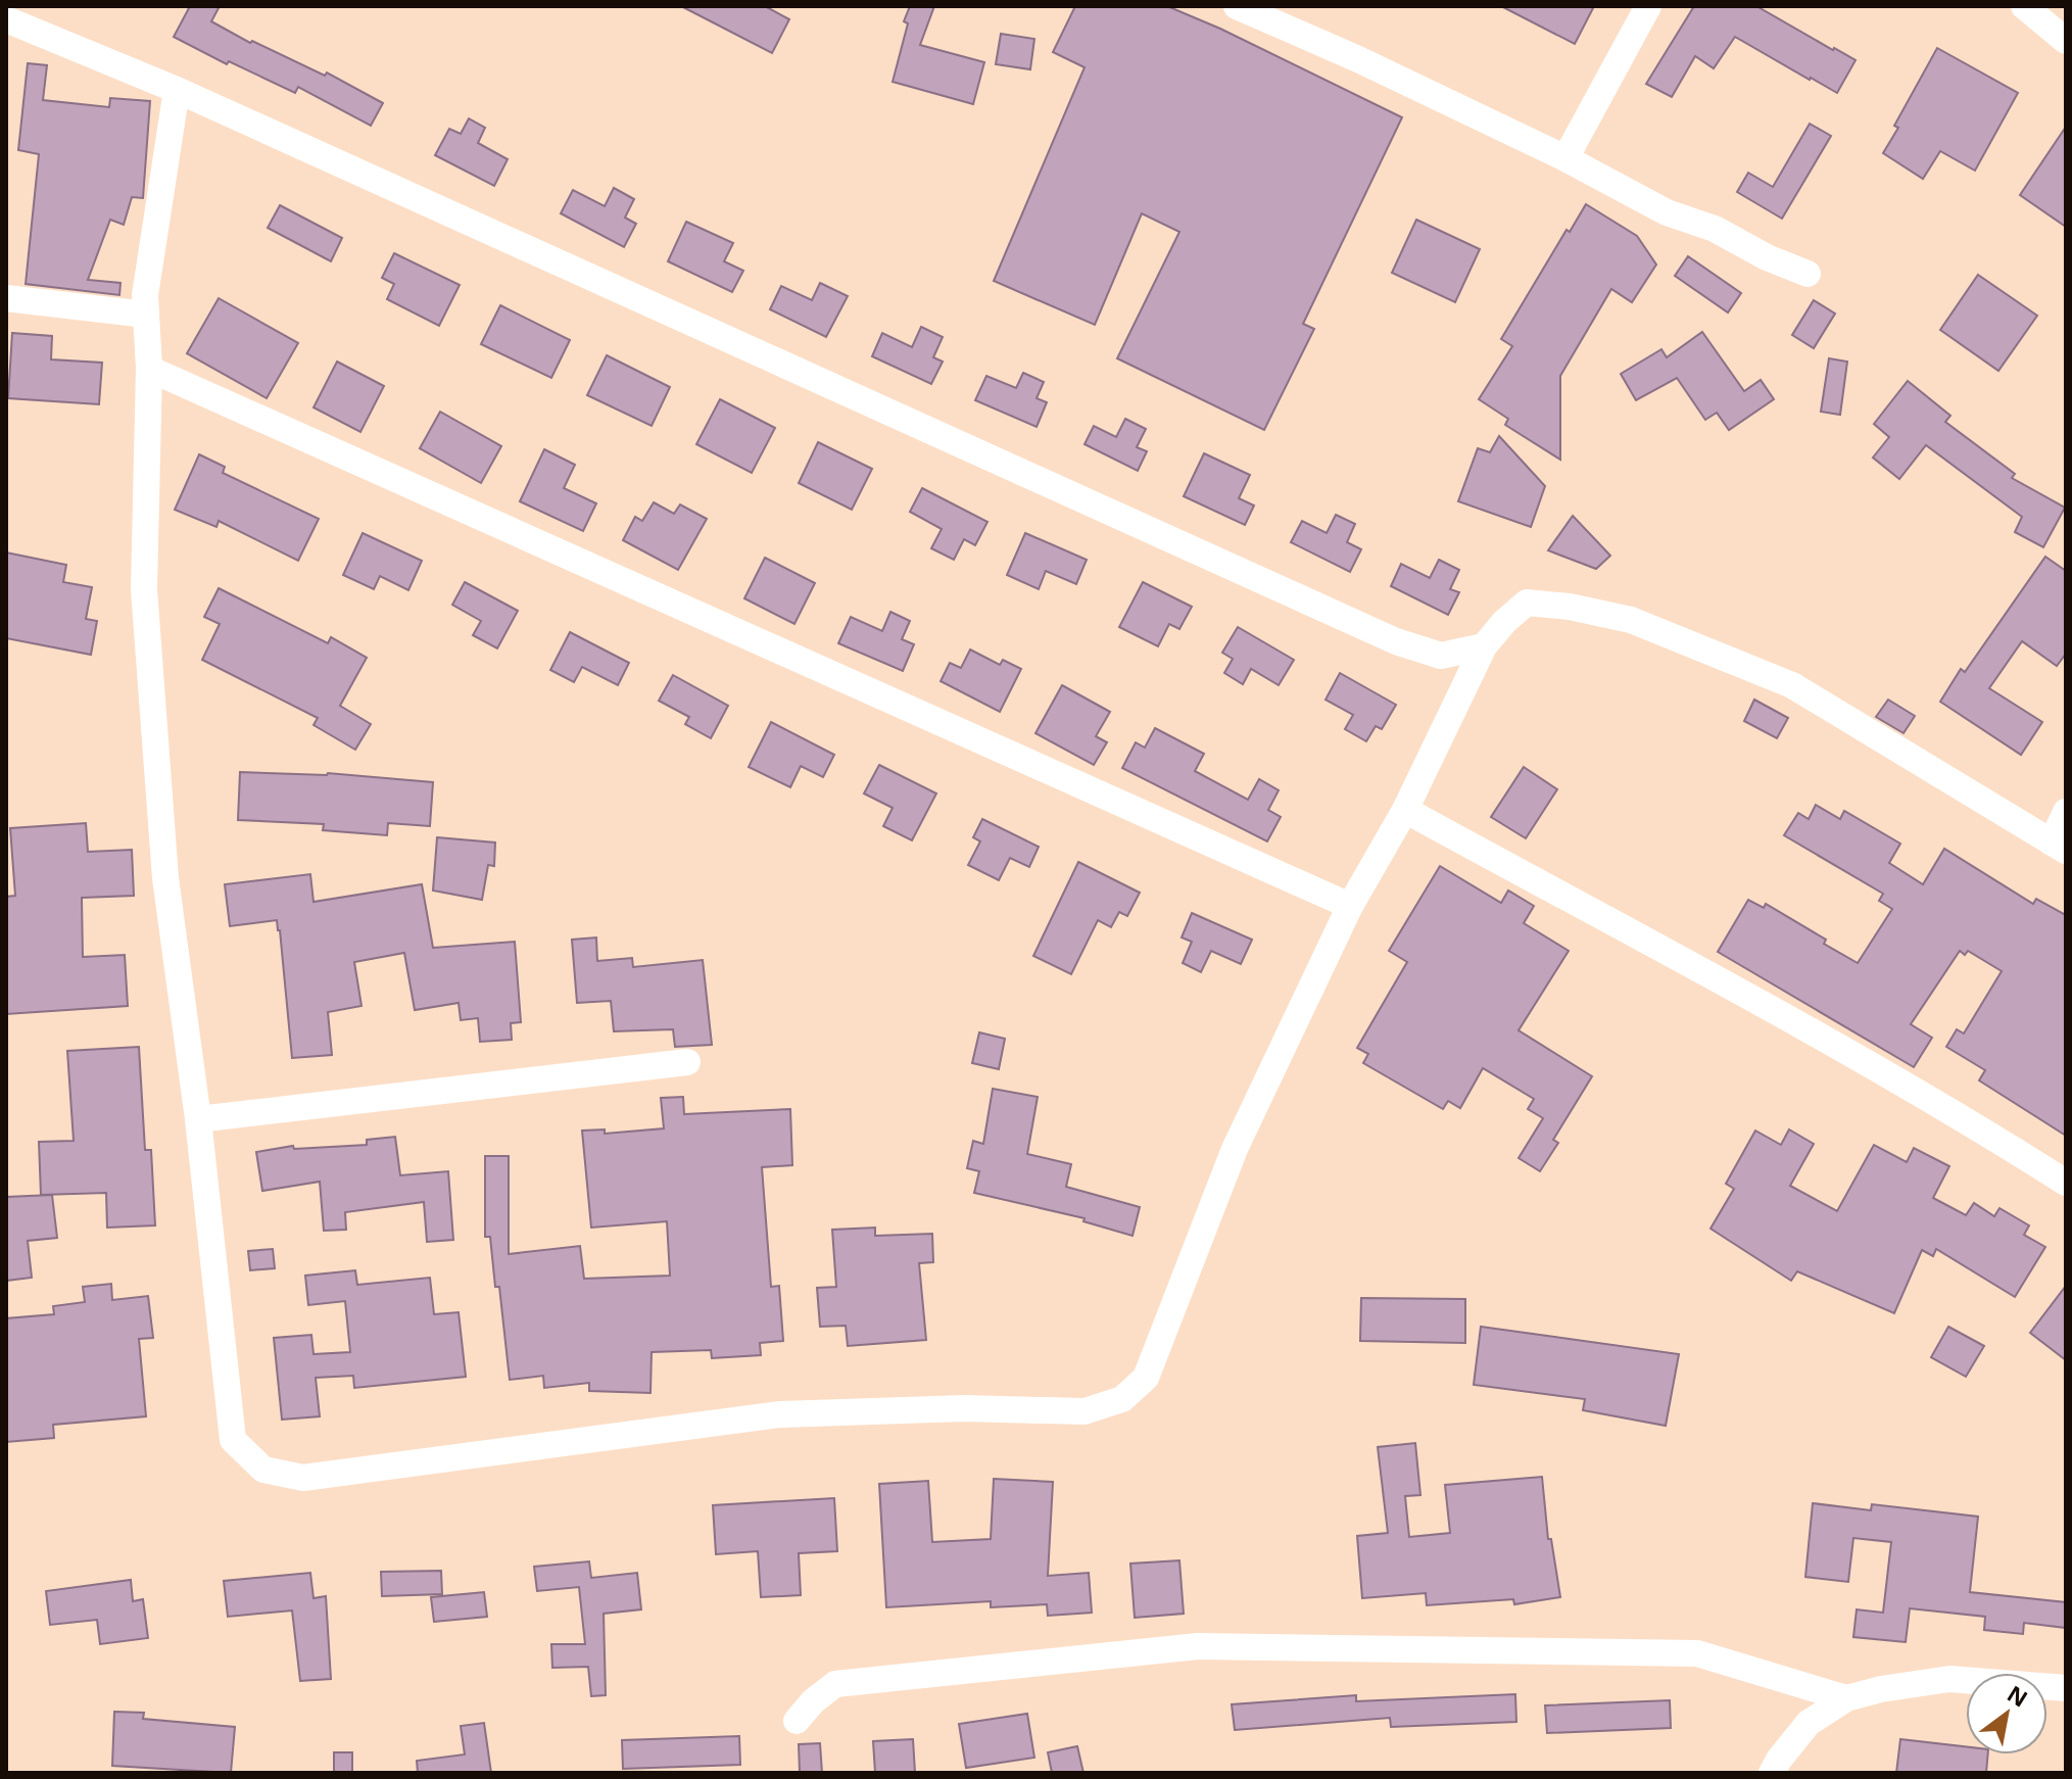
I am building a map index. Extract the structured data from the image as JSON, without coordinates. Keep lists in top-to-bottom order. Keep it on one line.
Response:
{"north":"top right"}
